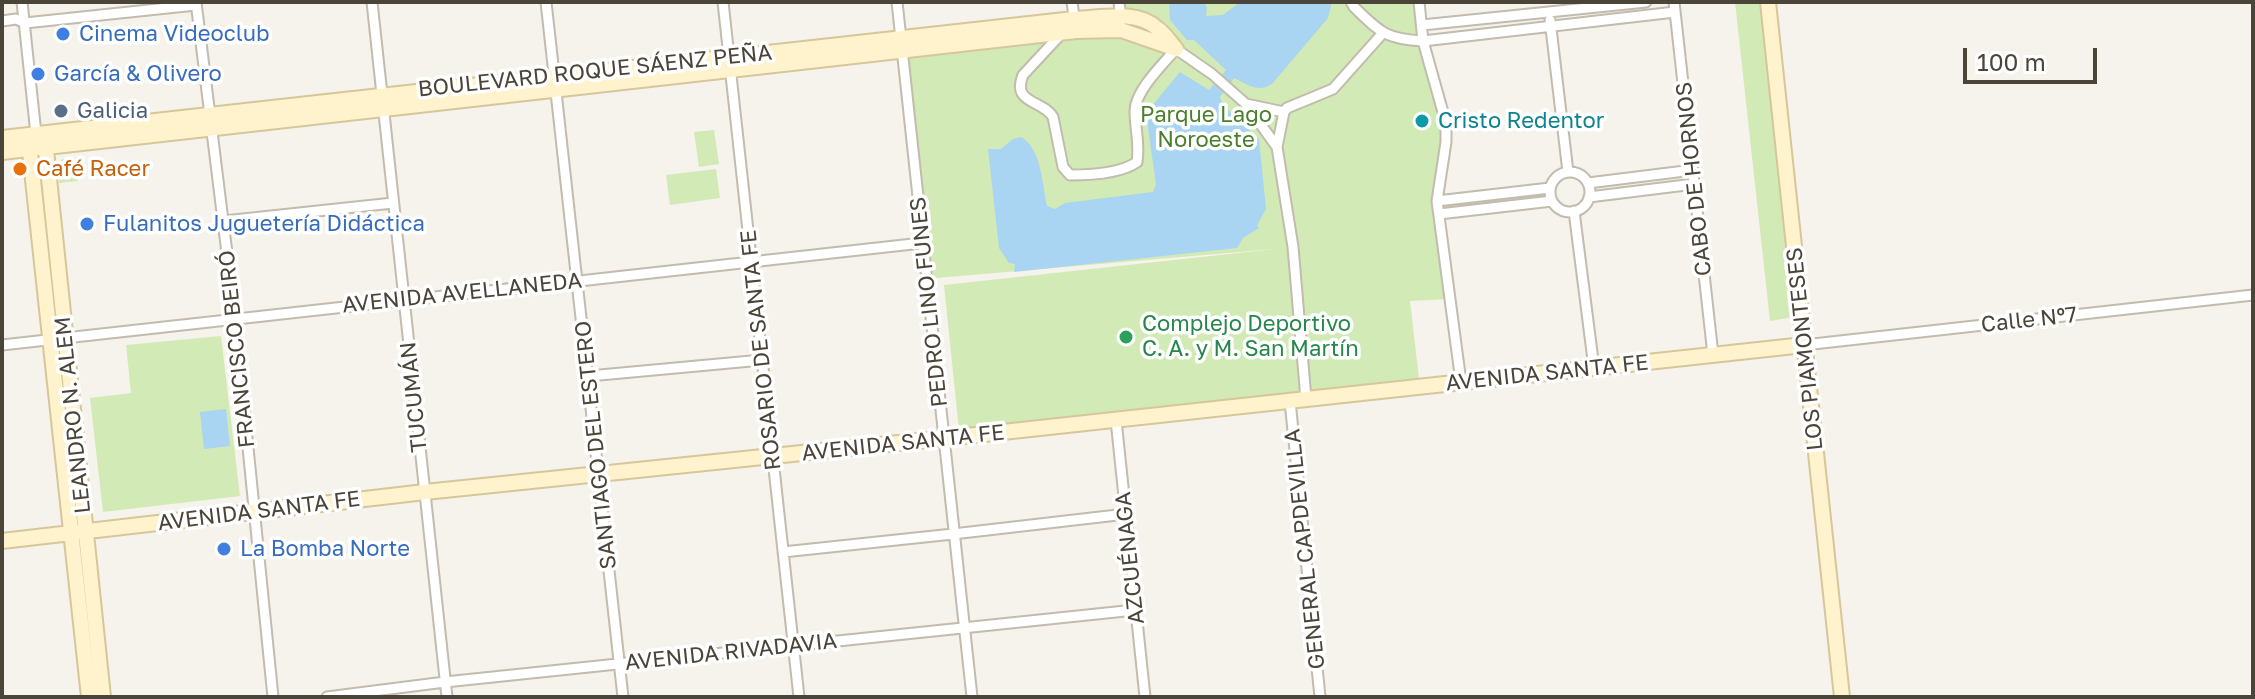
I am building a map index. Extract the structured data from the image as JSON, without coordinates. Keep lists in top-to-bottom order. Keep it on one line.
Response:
{"streets":{"street":["BOULEVARD ROQUE SÁENZ PEÑA","CABO DE HORNOS","AVENIDA AVELLANEDA","PEDRO LINO FUNES","Calle Nº7","FRANCISCO BEIRÓ","LOS PIAMONTESES","ROSARIO DE SANTA FE","AVENIDA SANTA FE","TUCUMÁN","LEANDRO N. ALEM","SANTIAGO DEL ESTERO","GENERAL CAPDEVILLA","AZCUÉNAGA","AVENIDA RIVADAVIA"]},"crossings":[["BOULEVARD ROQUE SÁENZ PEÑA","PEDRO LINO FUNES"],["BOULEVARD ROQUE SÁENZ PEÑA","FRANCISCO BEIRÓ"],["BOULEVARD ROQUE SÁENZ PEÑA","ROSARIO DE SANTA FE"],["BOULEVARD ROQUE SÁENZ PEÑA","TUCUMÁN"],["BOULEVARD ROQUE SÁENZ PEÑA","LEANDRO N. ALEM"],["BOULEVARD ROQUE SÁENZ PEÑA","SANTIAGO DEL ESTERO"],["CABO DE HORNOS","AVENIDA SANTA FE"],["AVENIDA AVELLANEDA","PEDRO LINO FUNES"],["AVENIDA AVELLANEDA","FRANCISCO BEIRÓ"],["AVENIDA AVELLANEDA","ROSARIO DE SANTA FE"],["AVENIDA AVELLANEDA","TUCUMÁN"],["AVENIDA AVELLANEDA","LEANDRO N. ALEM"],["AVENIDA AVELLANEDA","SANTIAGO DEL ESTERO"],["PEDRO LINO FUNES","AVENIDA SANTA FE"],["PEDRO LINO FUNES","AVENIDA RIVADAVIA"],["Calle Nº7","LOS PIAMONTESES"],["Calle Nº7","AVENIDA SANTA FE"],["FRANCISCO BEIRÓ","AVENIDA SANTA FE"],["LOS PIAMONTESES","AVENIDA SANTA FE"],["ROSARIO DE SANTA FE","AVENIDA SANTA FE"],["ROSARIO DE SANTA FE","AVENIDA RIVADAVIA"],["AVENIDA SANTA FE","TUCUMÁN"],["AVENIDA SANTA FE","LEANDRO N. ALEM"],["AVENIDA SANTA FE","SANTIAGO DEL ESTERO"],["AVENIDA SANTA FE","GENERAL CAPDEVILLA"],["AVENIDA SANTA FE","AZCUÉNAGA"],["TUCUMÁN","AVENIDA RIVADAVIA"],["SANTIAGO DEL ESTERO","AVENIDA RIVADAVIA"],["AZCUÉNAGA","AVENIDA RIVADAVIA"]],"parks":["Parque Lago Noroeste"],"places":["Cinema Videoclub","García & Olivero","Galicia","Cristo Redentor","Café Racer","Fulanitos Juguetería Didáctica","Complejo Deportivo C. A. y M. San Martín","La Bomba Norte"],"scale_bar":"100 m"}
